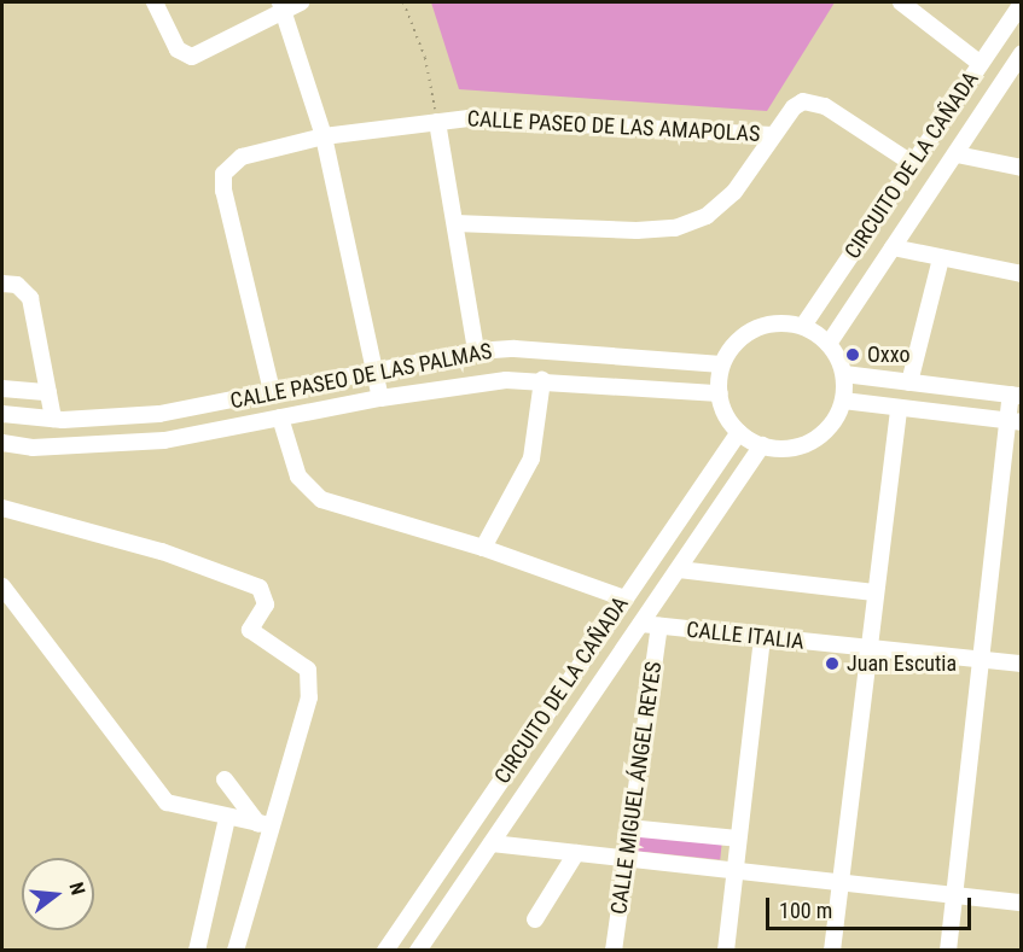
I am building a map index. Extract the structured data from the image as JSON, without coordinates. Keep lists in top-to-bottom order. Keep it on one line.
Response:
{"streets":{"street":["CALLE PASEO DE LAS AMAPOLAS","CIRCUITO DE LA CAÑADA","CALLE PASEO DE LAS PALMAS","CALLE ITALIA","CALLE MIGUEL ÁNGEL REYES"]},"crossings":[["CALLE PASEO DE LAS AMAPOLAS","CALLE PASEO DE LAS PALMAS"],["CIRCUITO DE LA CAÑADA","CALLE PASEO DE LAS PALMAS"],["CIRCUITO DE LA CAÑADA","CALLE ITALIA"],["CALLE ITALIA","CALLE MIGUEL ÁNGEL REYES"]],"places":["Oxxo","Juan Escutia"],"scale_bar":"100 m","north":"right"}
